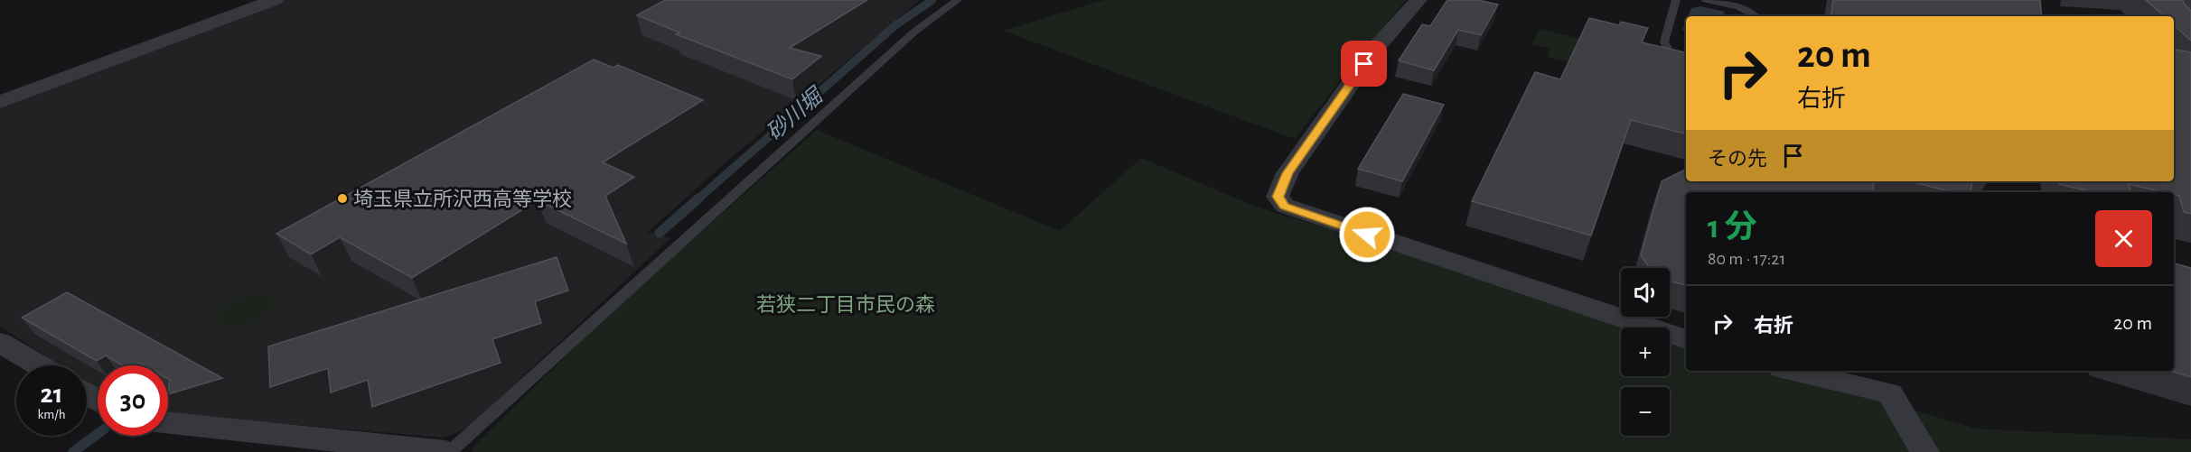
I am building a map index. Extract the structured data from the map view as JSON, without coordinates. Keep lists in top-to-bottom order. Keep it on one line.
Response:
{"water":["砂川堀"],"parks":["若狭二丁目市民の森"],"places":["埼玉県立所沢西高等学校"],"page":{"turn":["20 m","右折"],"then":"その先","heading":["1 分","80 m · 17:21"],"map_buttons":["+","−"],"list":[{"name":"右折","value":"20 m"}],"speed":"21 km/h","limit":"30"}}
